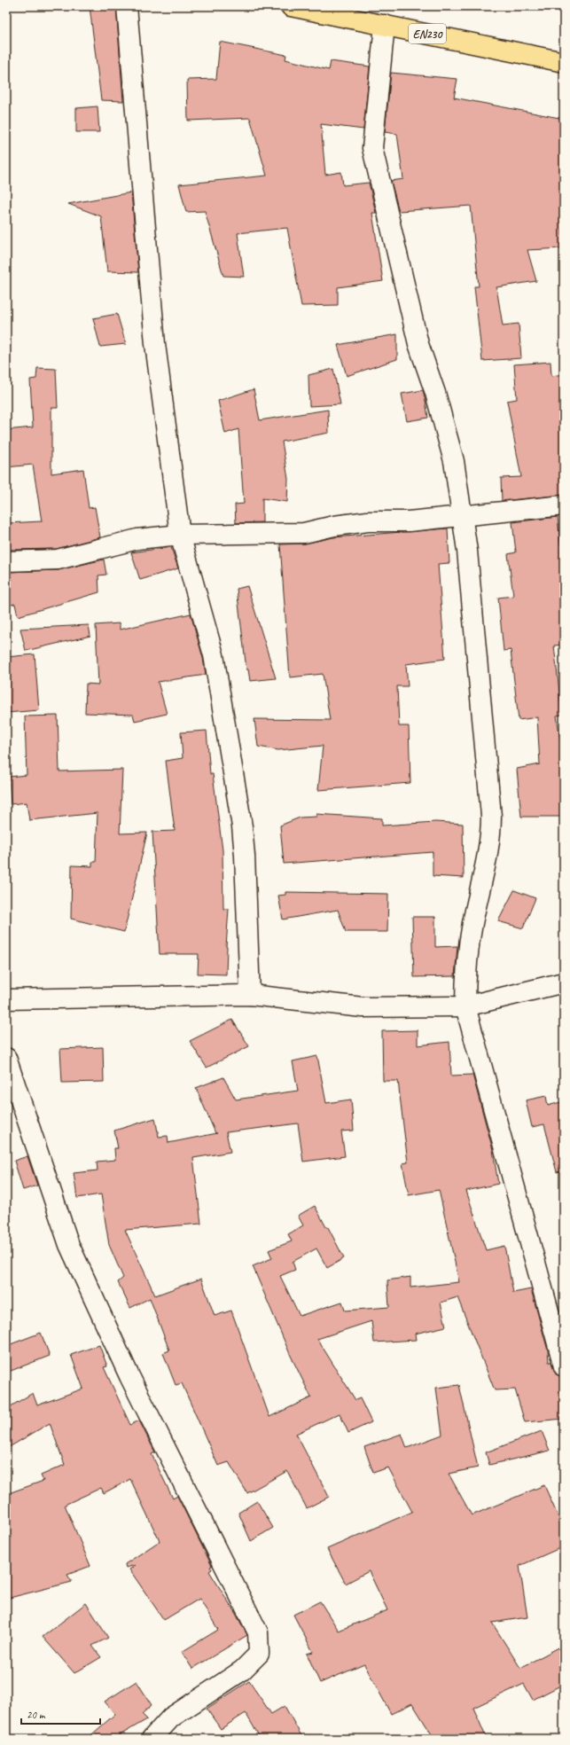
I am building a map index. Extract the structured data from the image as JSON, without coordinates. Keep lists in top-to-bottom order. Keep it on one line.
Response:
{"streets":{"main road":["EN230"]},"scale_bar":"20 m"}
